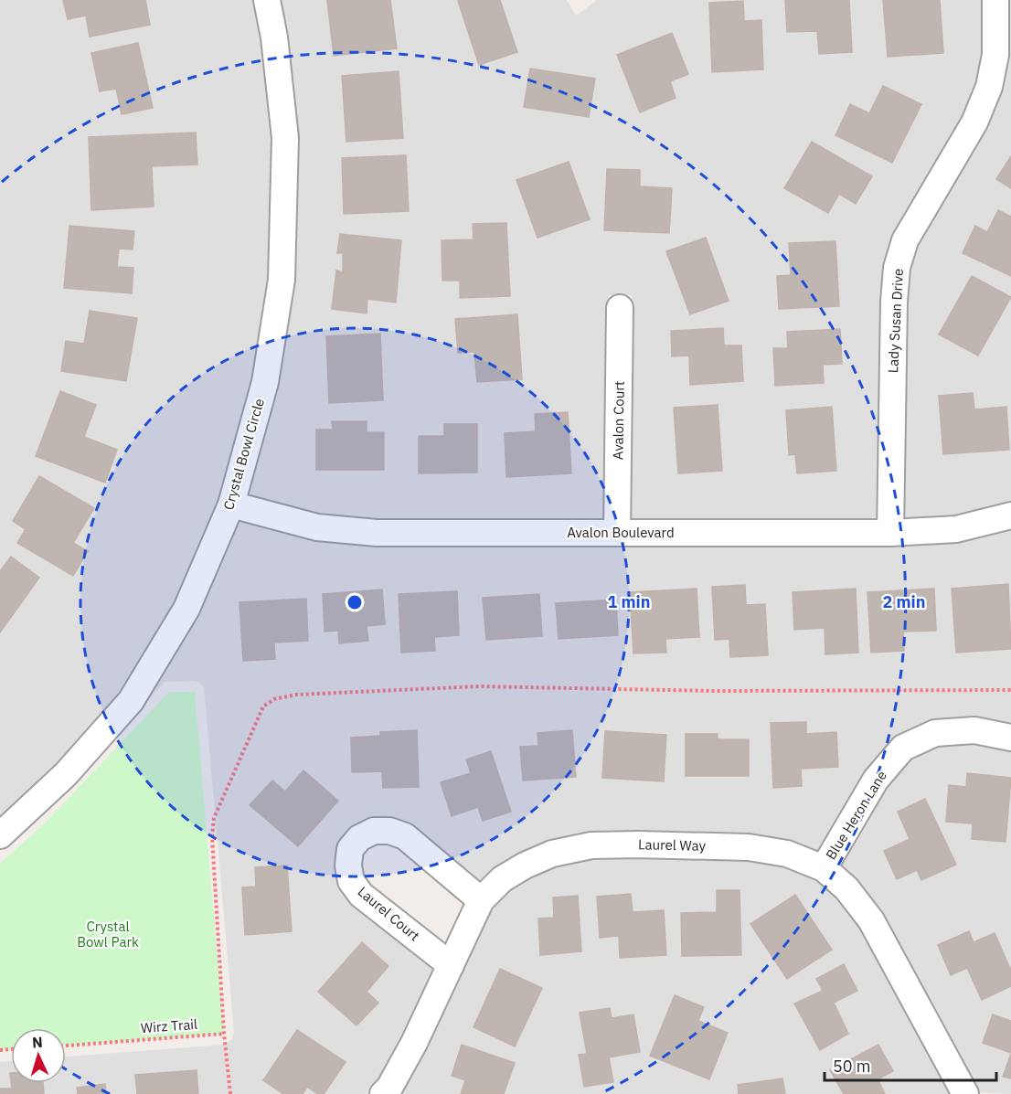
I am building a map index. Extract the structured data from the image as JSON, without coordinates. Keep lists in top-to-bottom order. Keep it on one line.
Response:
{"streets":{"street":["Lady Susan Drive","Avalon Court","Crystal Bowl Circle","Avalon Boulevard","Blue Heron Lane","Laurel Way","Laurel Court"],"path":["Wirz Trail"]},"crossings":[["Lady Susan Drive","Avalon Boulevard"],["Avalon Court","Avalon Boulevard"],["Crystal Bowl Circle","Avalon Boulevard"],["Blue Heron Lane","Laurel Way"],["Laurel Way","Laurel Court"]],"parks":["Crystal Bowl Park"],"scale_bar":"50 m","north":"top","rings":["1 min","2 min"]}
